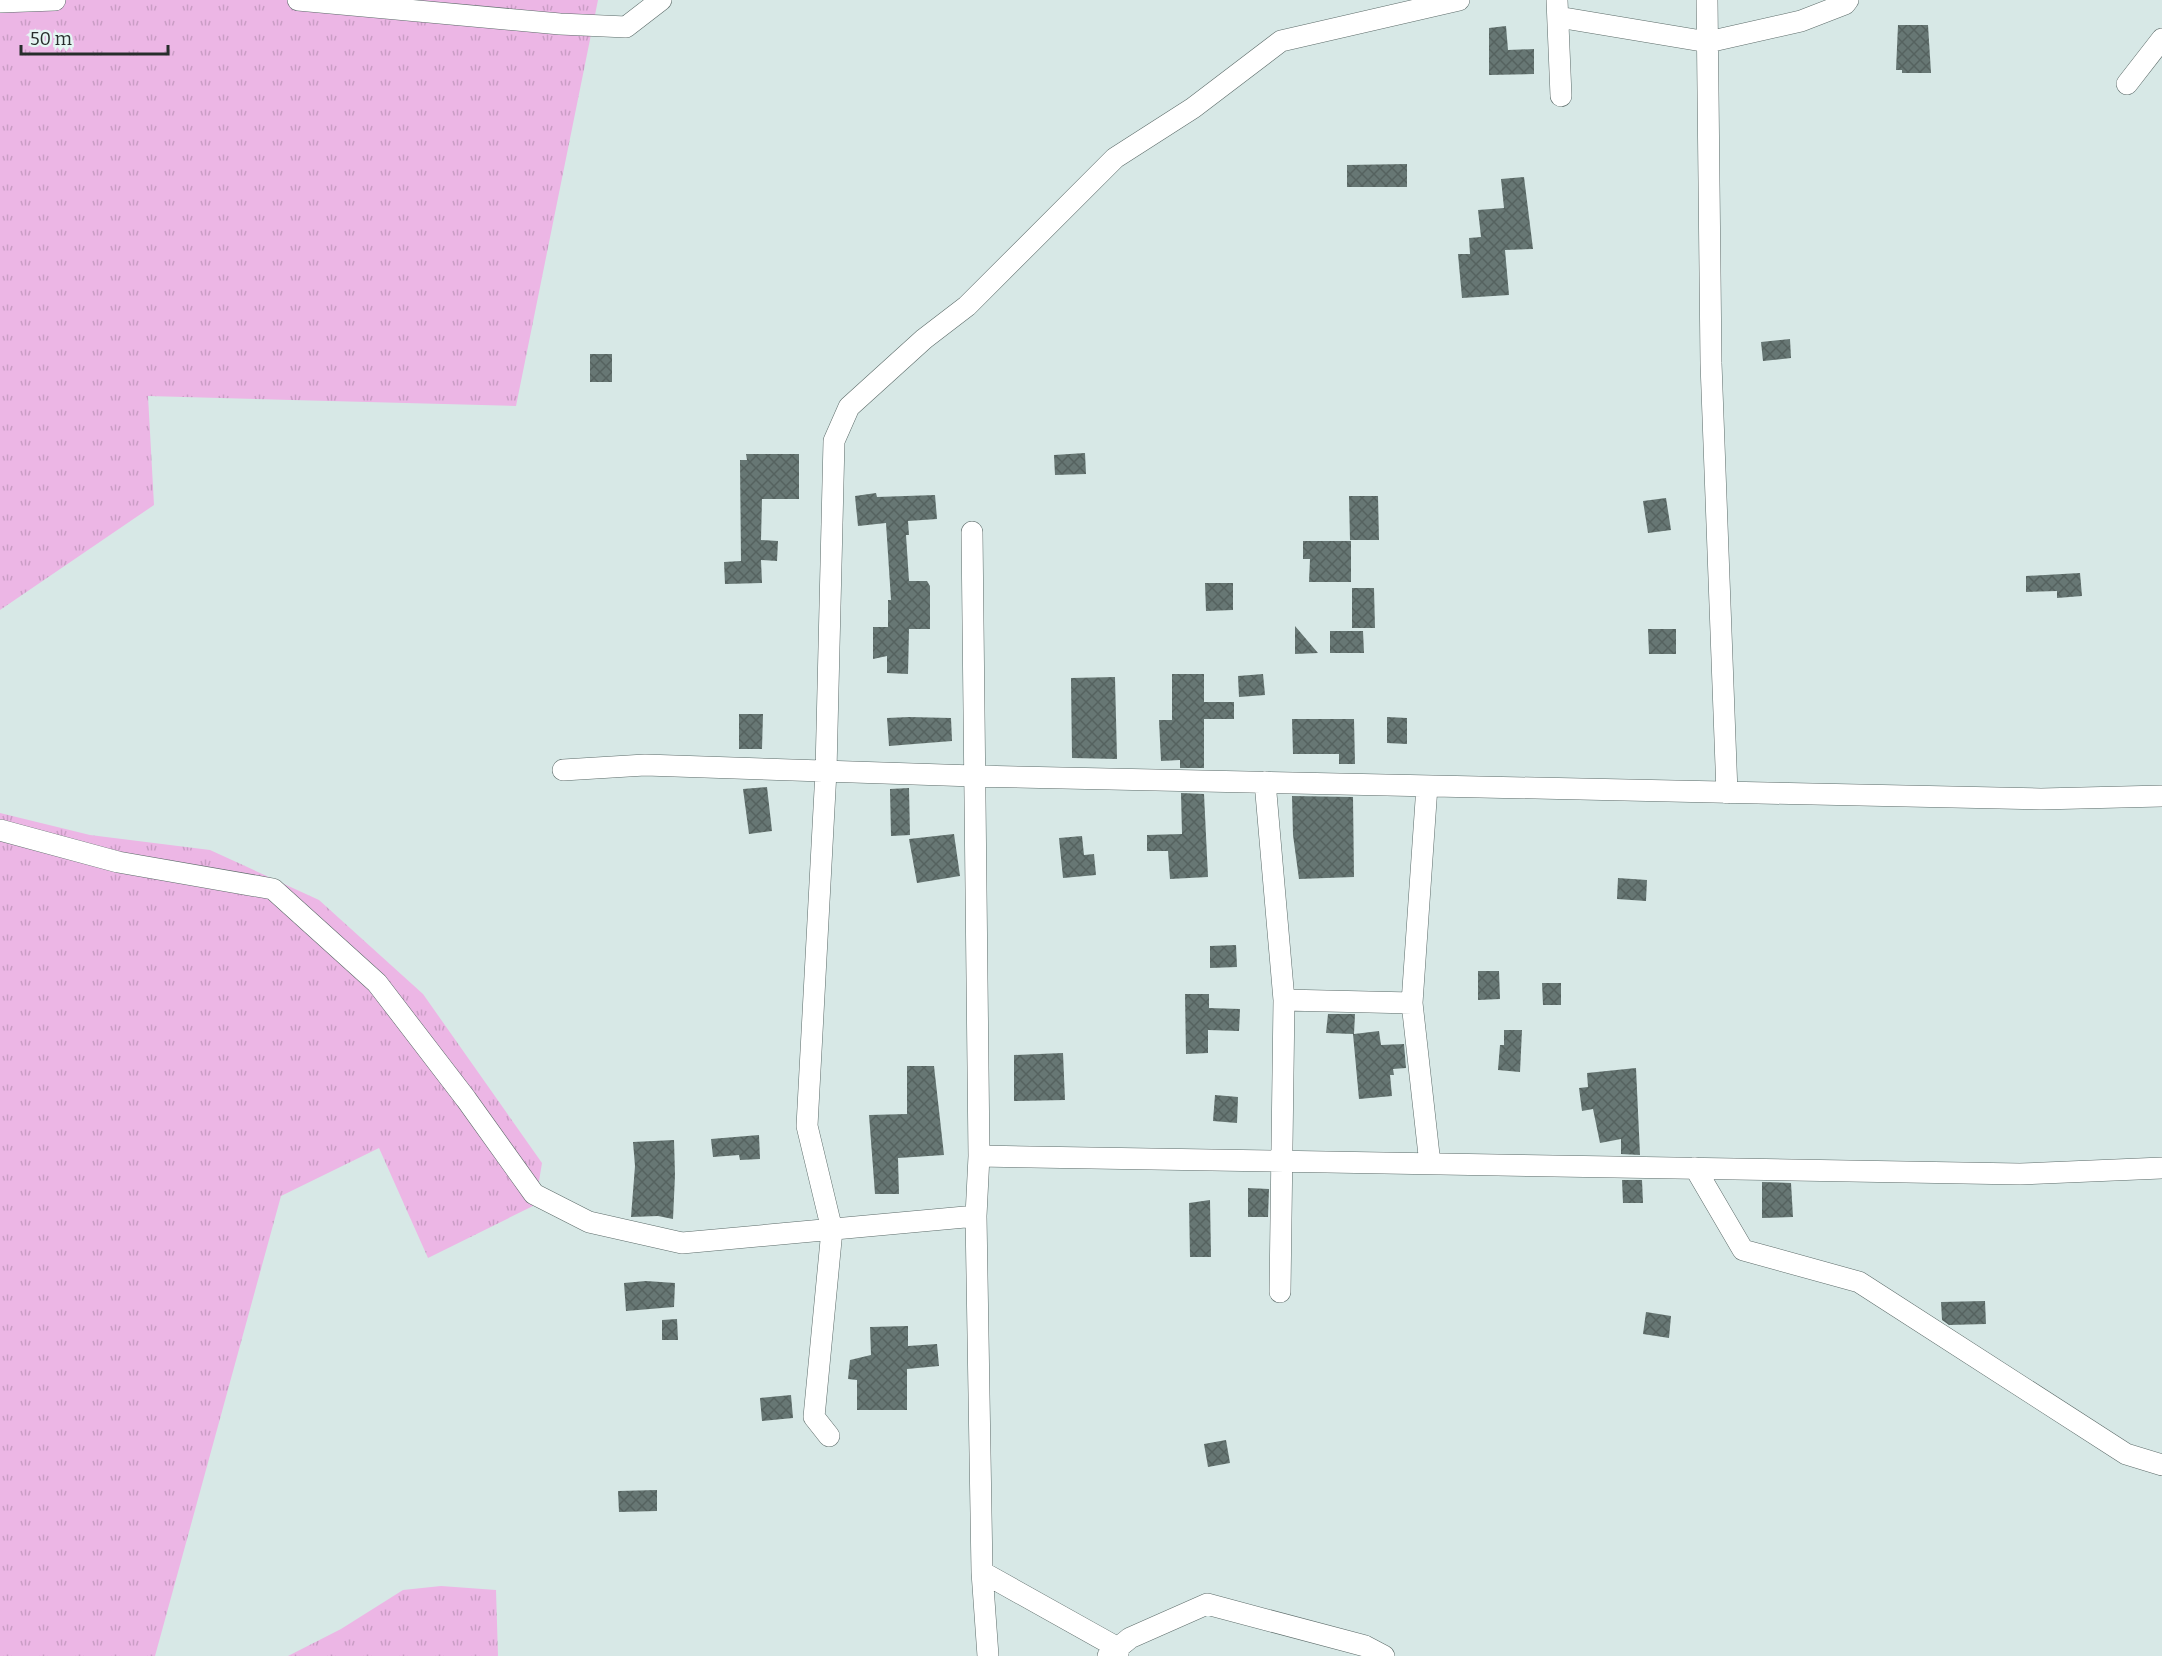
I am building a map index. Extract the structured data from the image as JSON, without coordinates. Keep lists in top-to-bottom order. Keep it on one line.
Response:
{"scale_bar":"50 m"}
